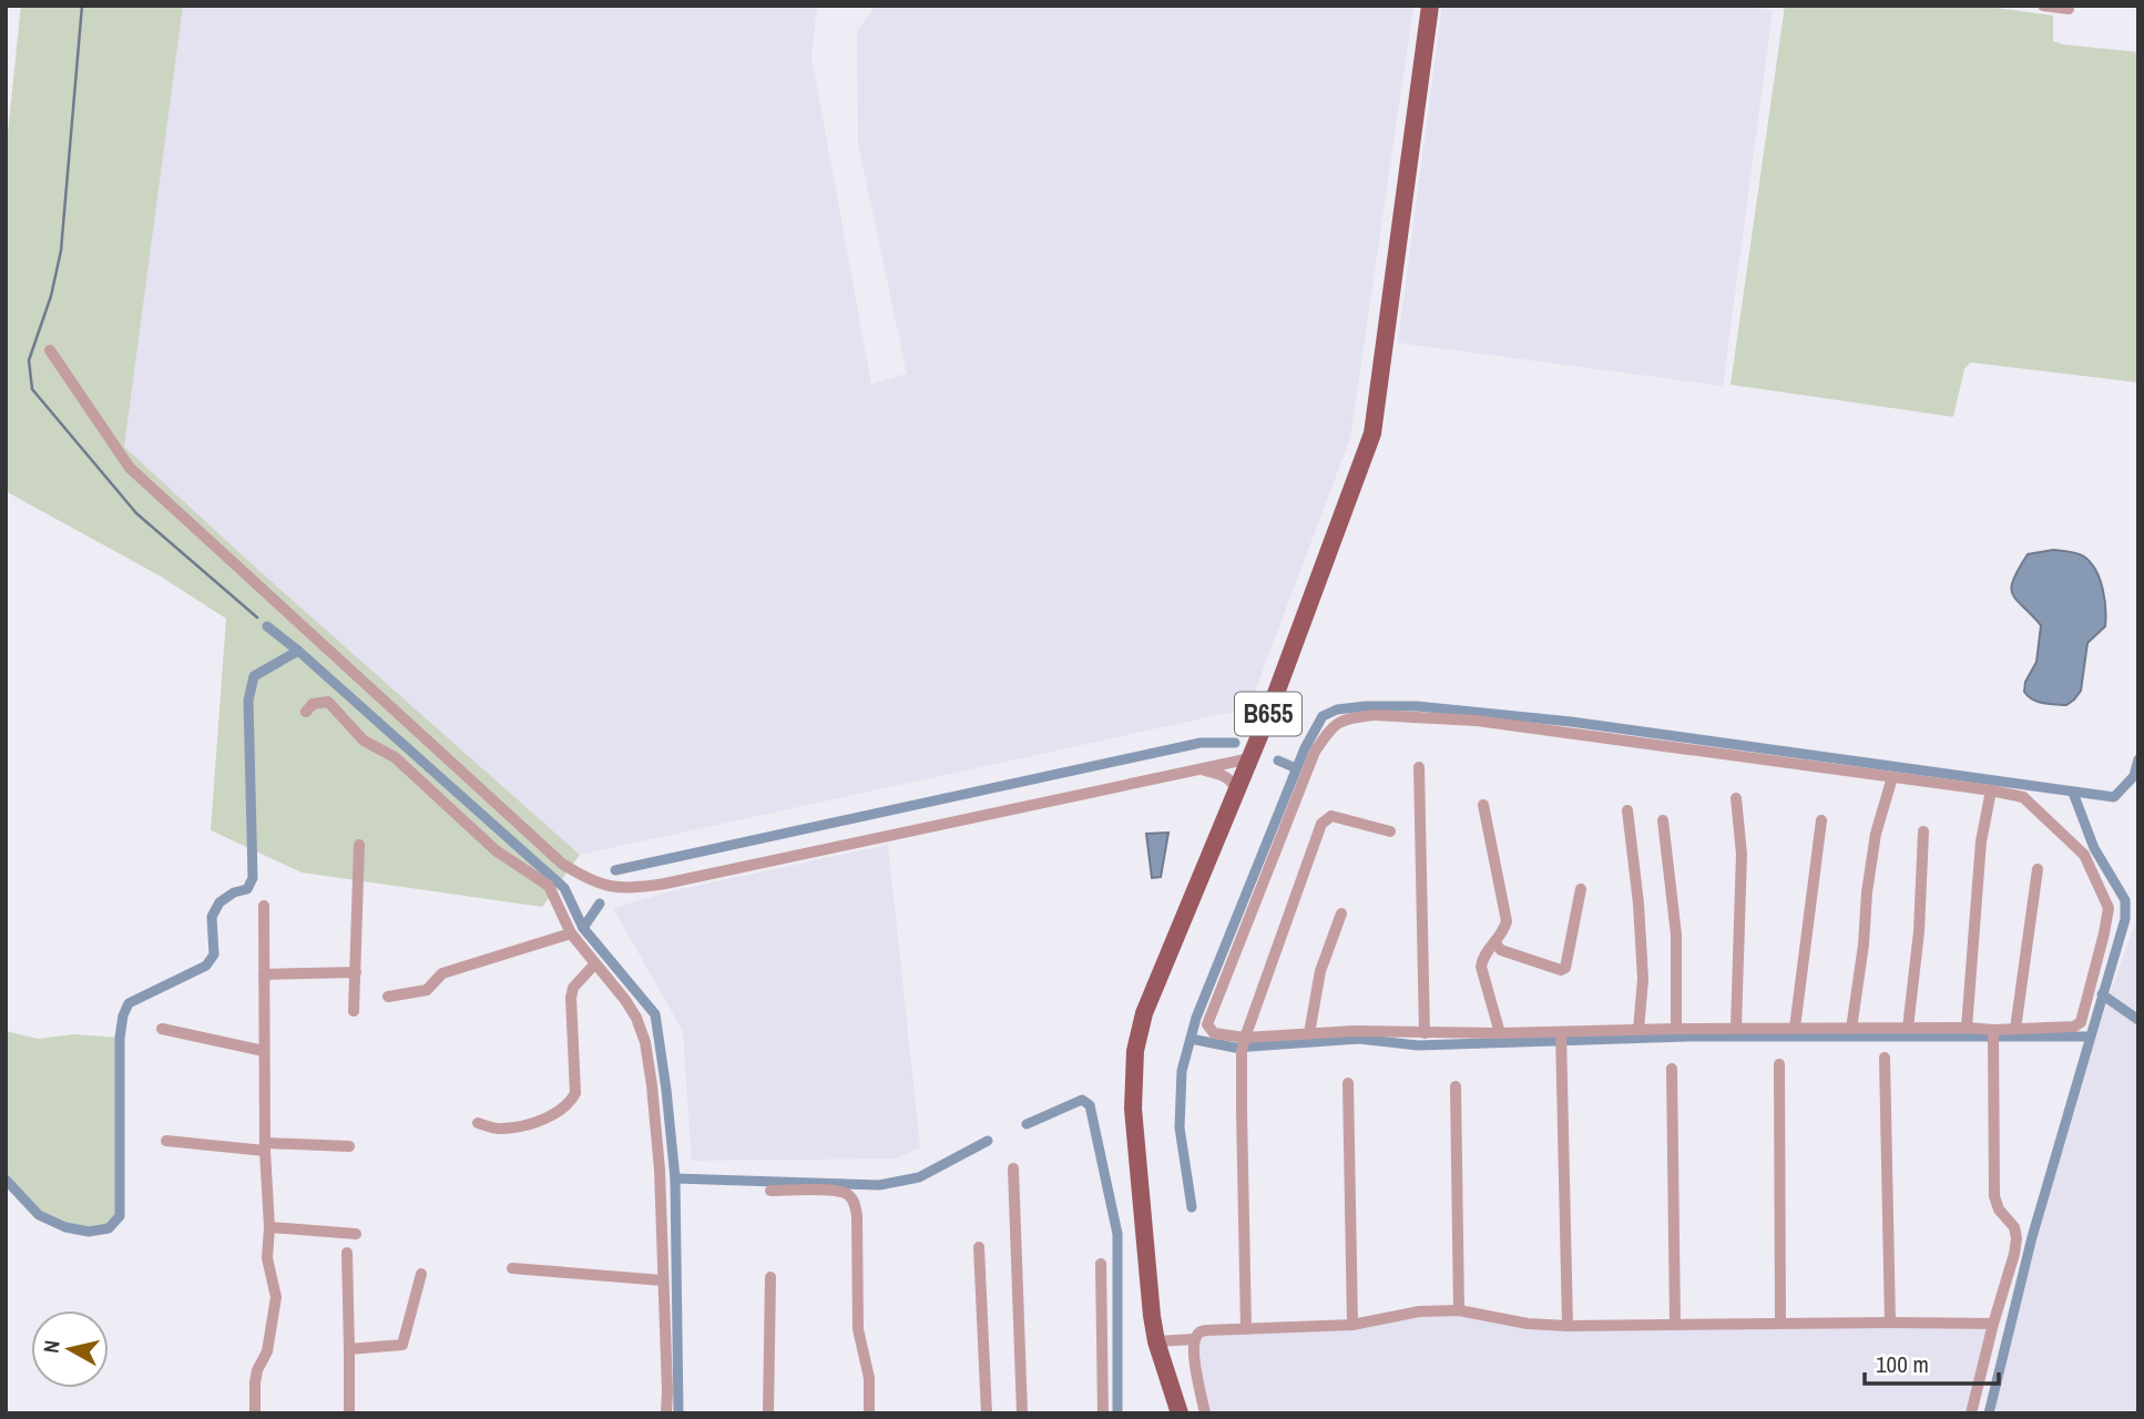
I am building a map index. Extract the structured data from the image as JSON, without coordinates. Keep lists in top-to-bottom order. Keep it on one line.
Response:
{"streets":{"main road":["B655"]},"scale_bar":"100 m","north":"left"}
